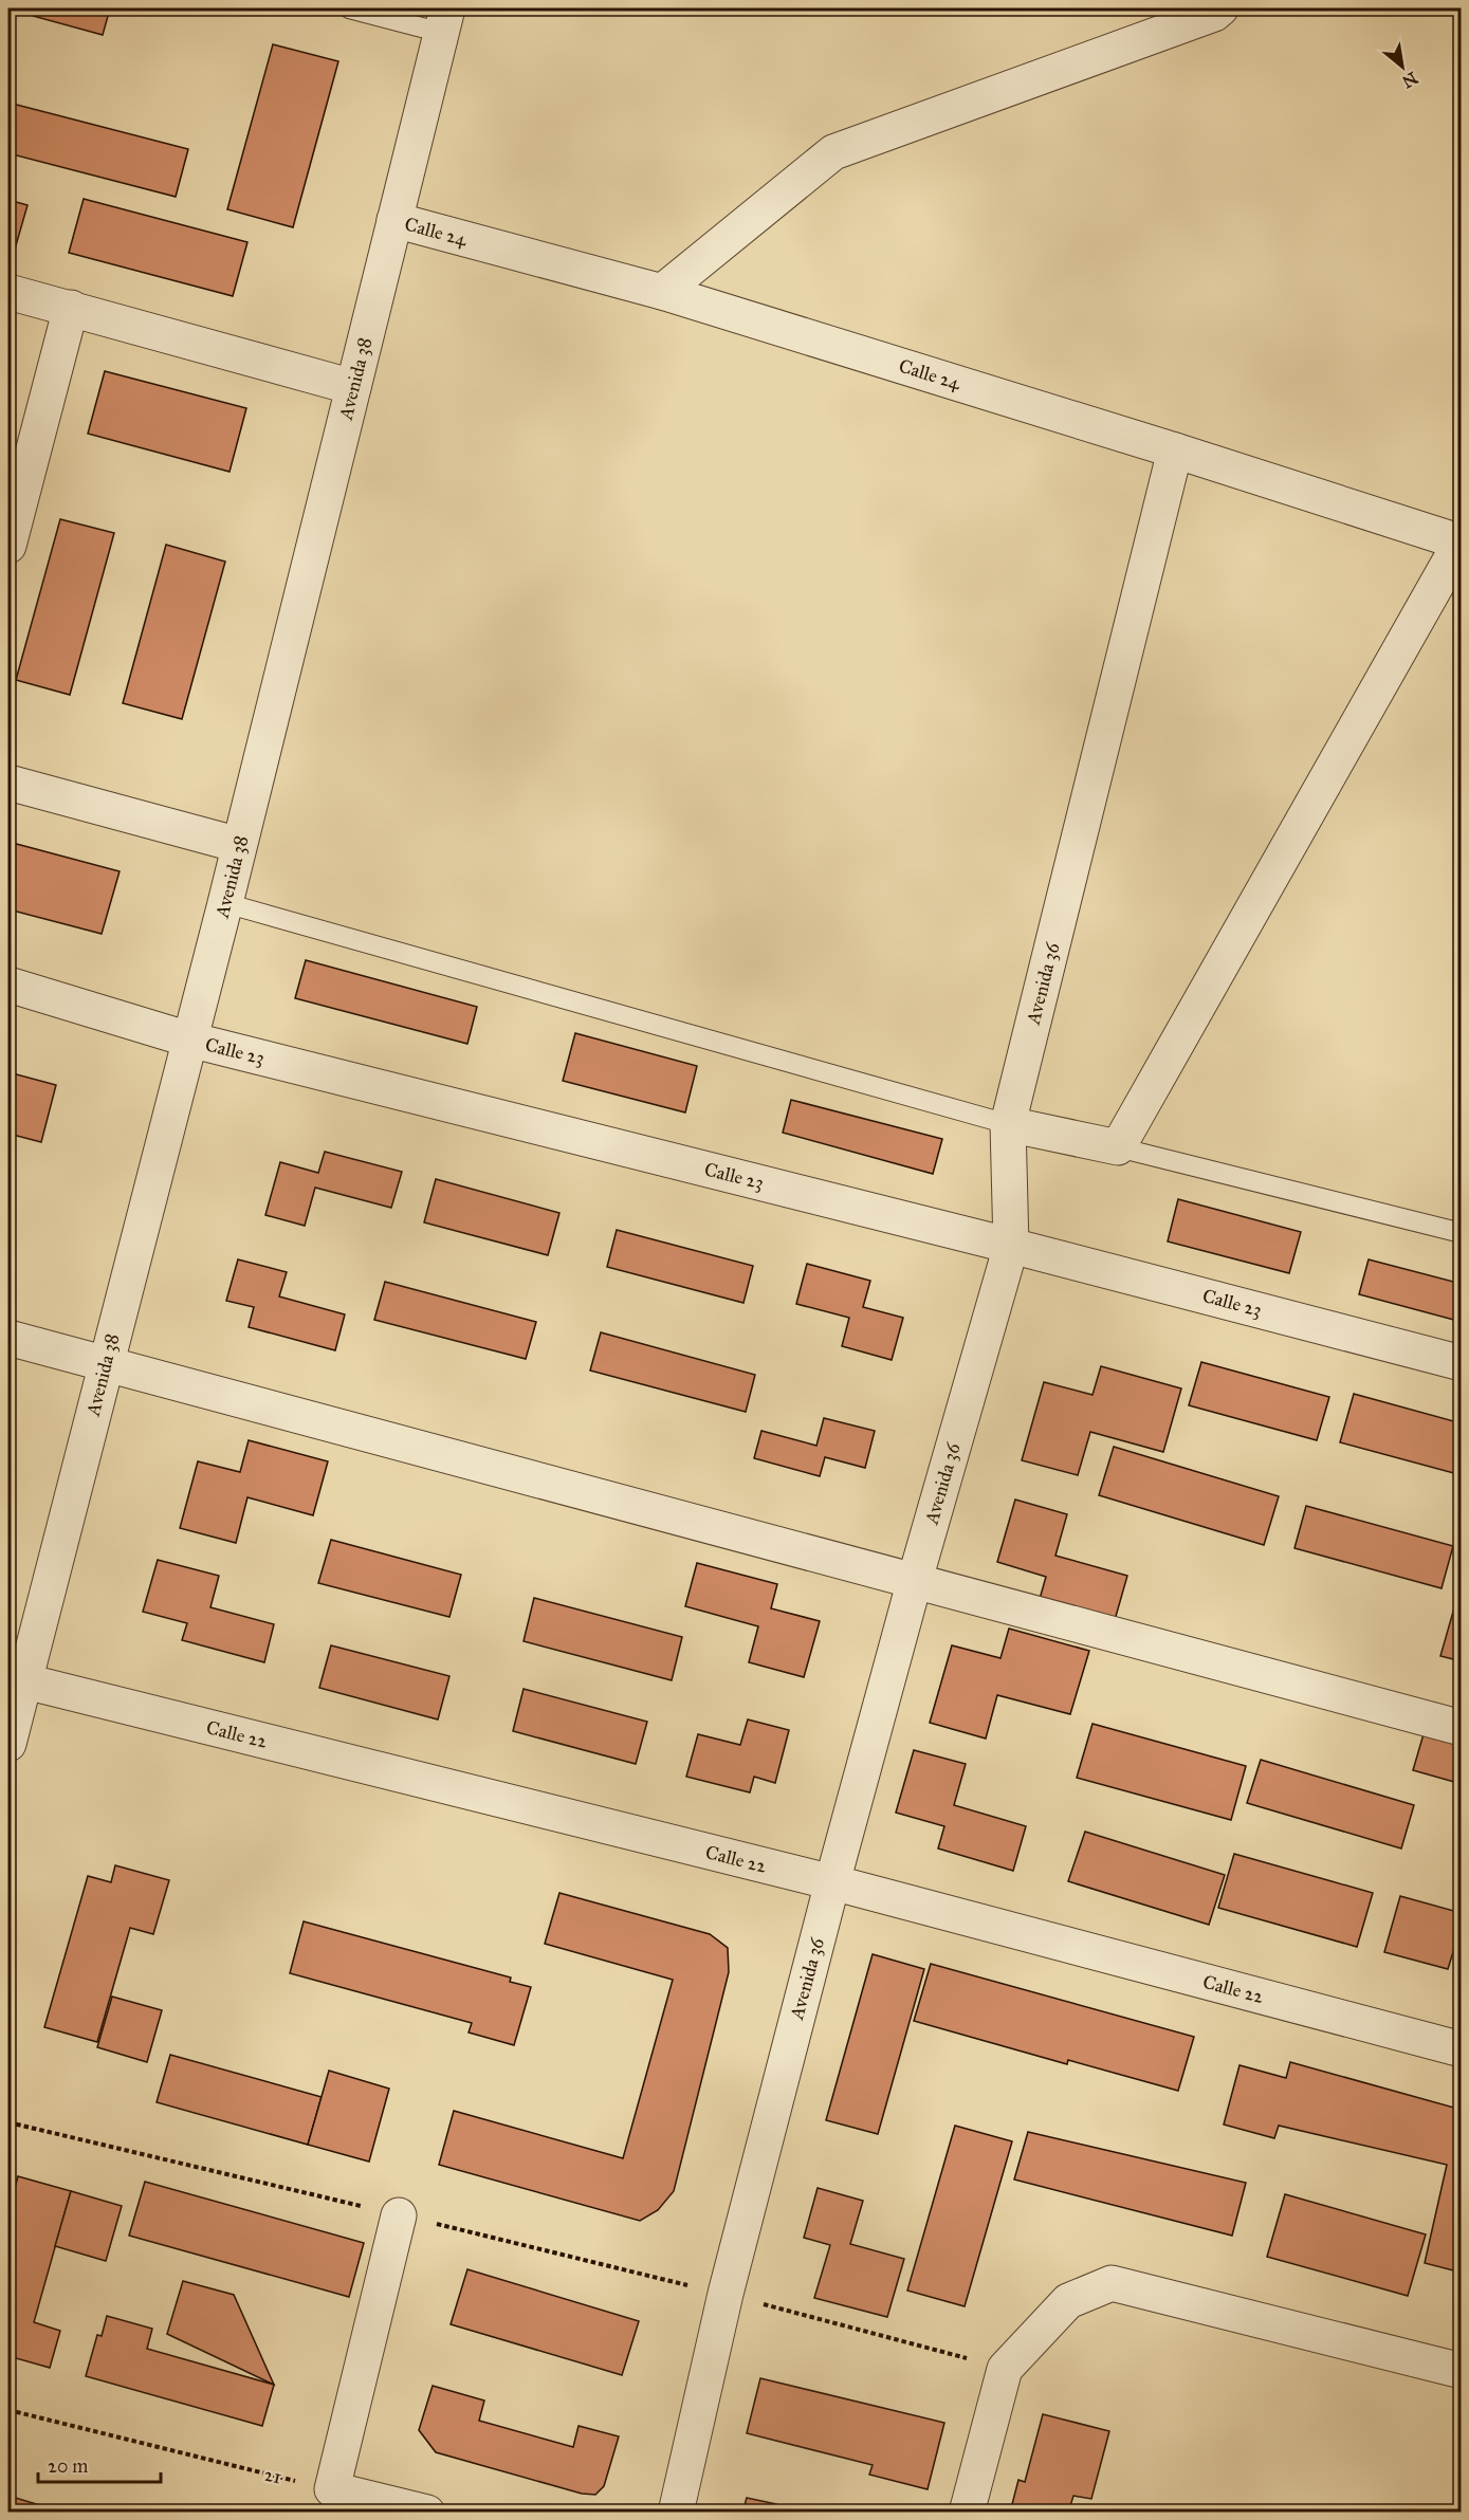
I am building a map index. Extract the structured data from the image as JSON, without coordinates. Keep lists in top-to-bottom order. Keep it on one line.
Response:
{"streets":{"street":["Calle 24","Avenida 38","Avenida 36","Calle 23","Calle 22"],"path":["21"]},"crossings":[["Calle 24","Avenida 38"],["Calle 24","Avenida 36"],["Avenida 38","Calle 23"],["Avenida 38","Calle 22"],["Avenida 36","Calle 23"],["Avenida 36","Calle 22"]],"scale_bar":"20 m","north":"bottom right"}
